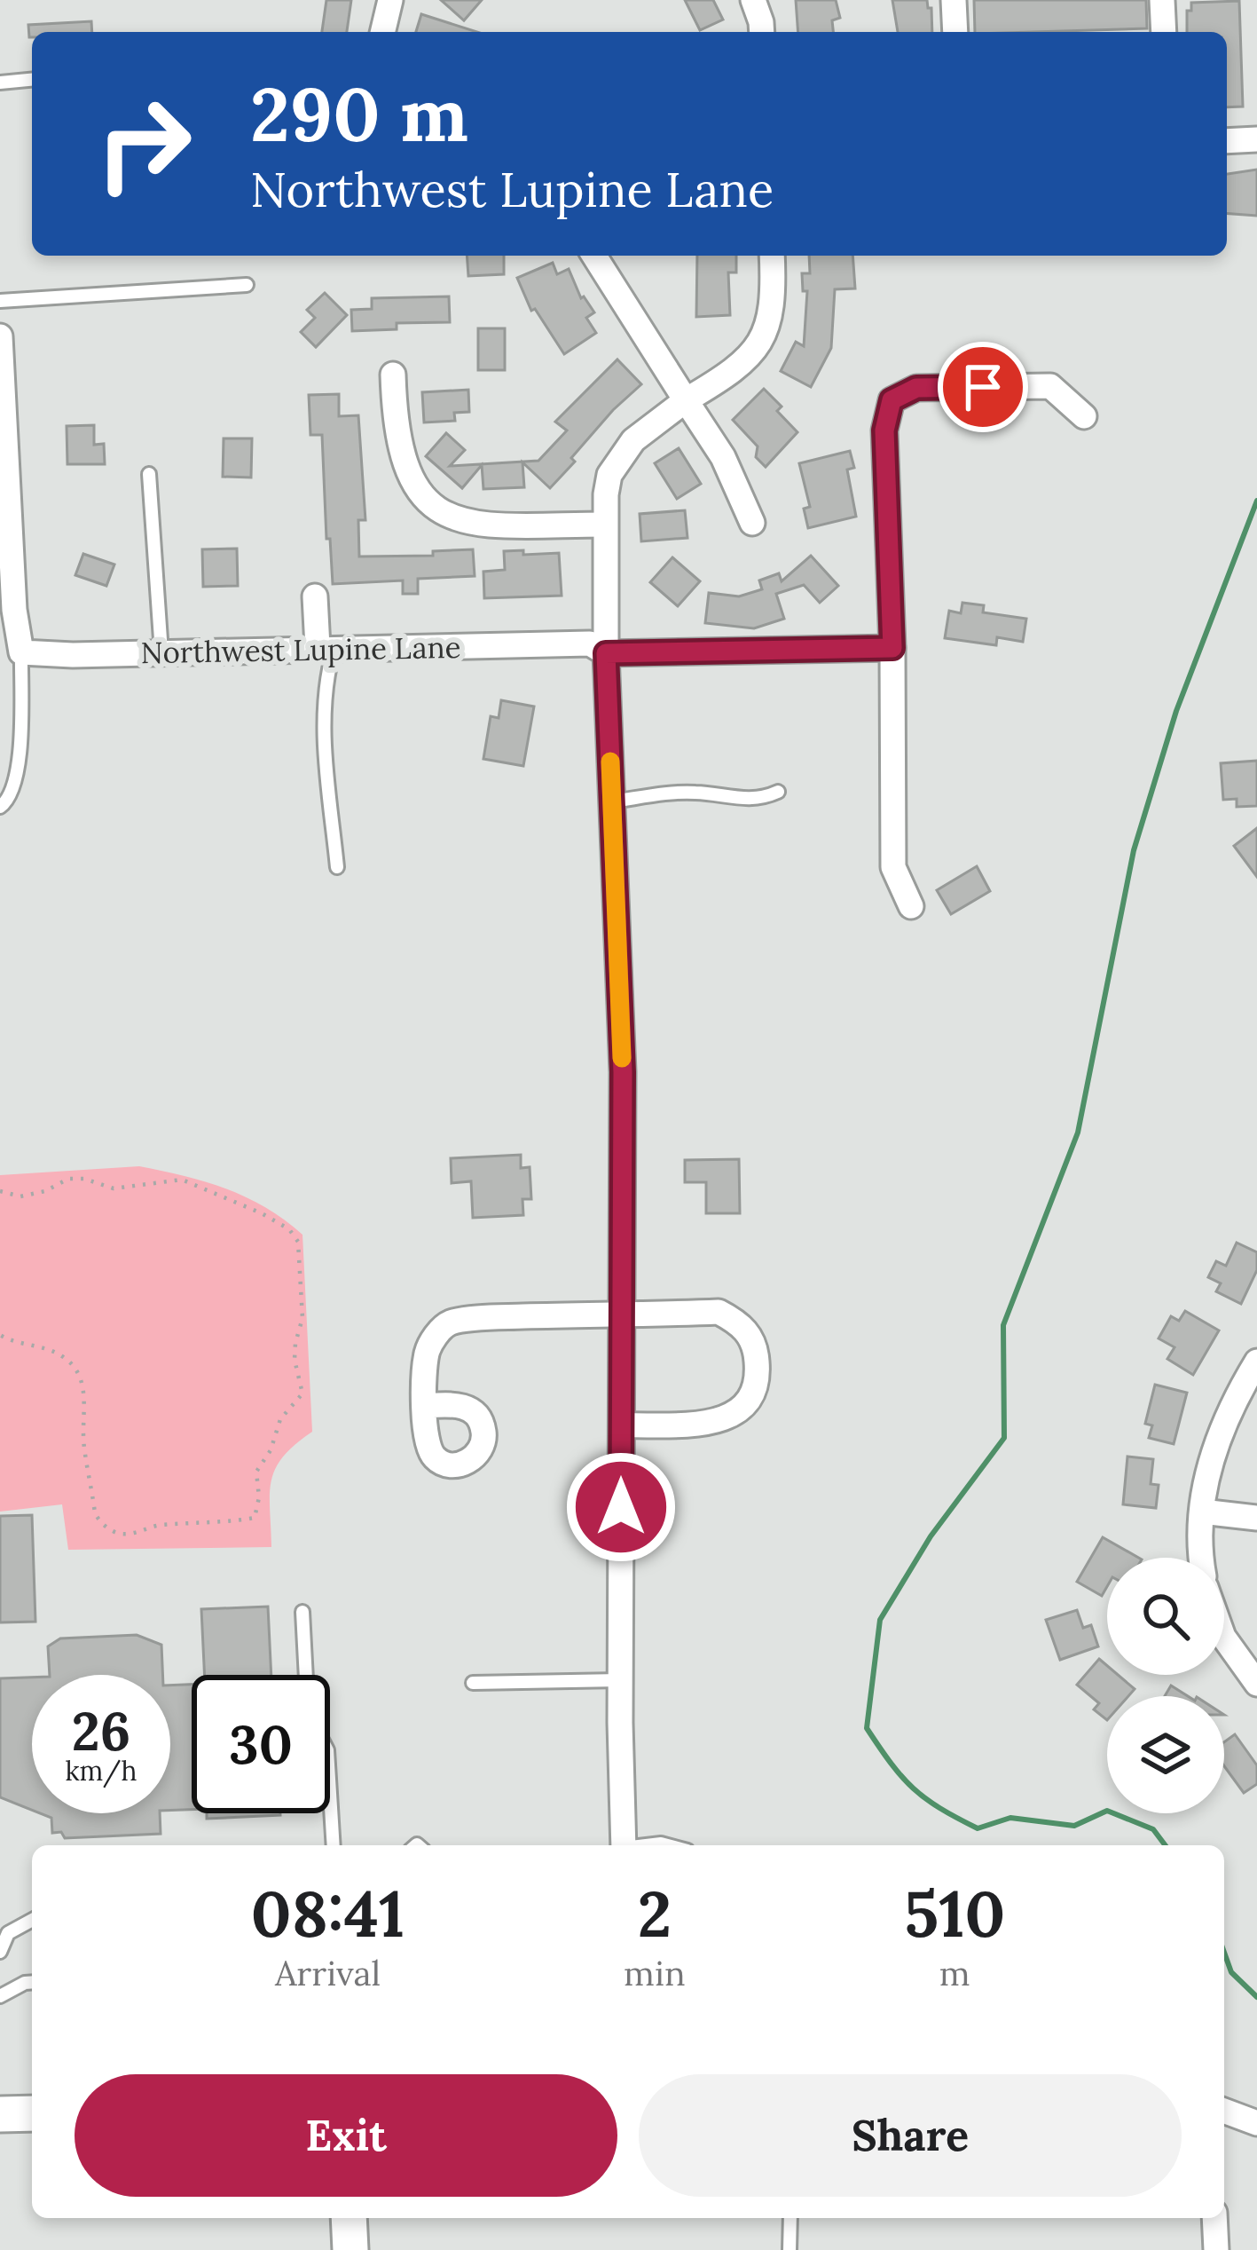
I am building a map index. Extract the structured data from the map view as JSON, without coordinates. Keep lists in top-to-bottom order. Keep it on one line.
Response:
{"streets":{"street":["Northwest Lupine Lane"]},"page":{"turn":["290 m","Northwest Lupine Lane"],"speed":"26 km/h","limit":"30","eta":["08:41","Arrival","2","min","510","m"],"buttons":["Exit","Share"]}}
